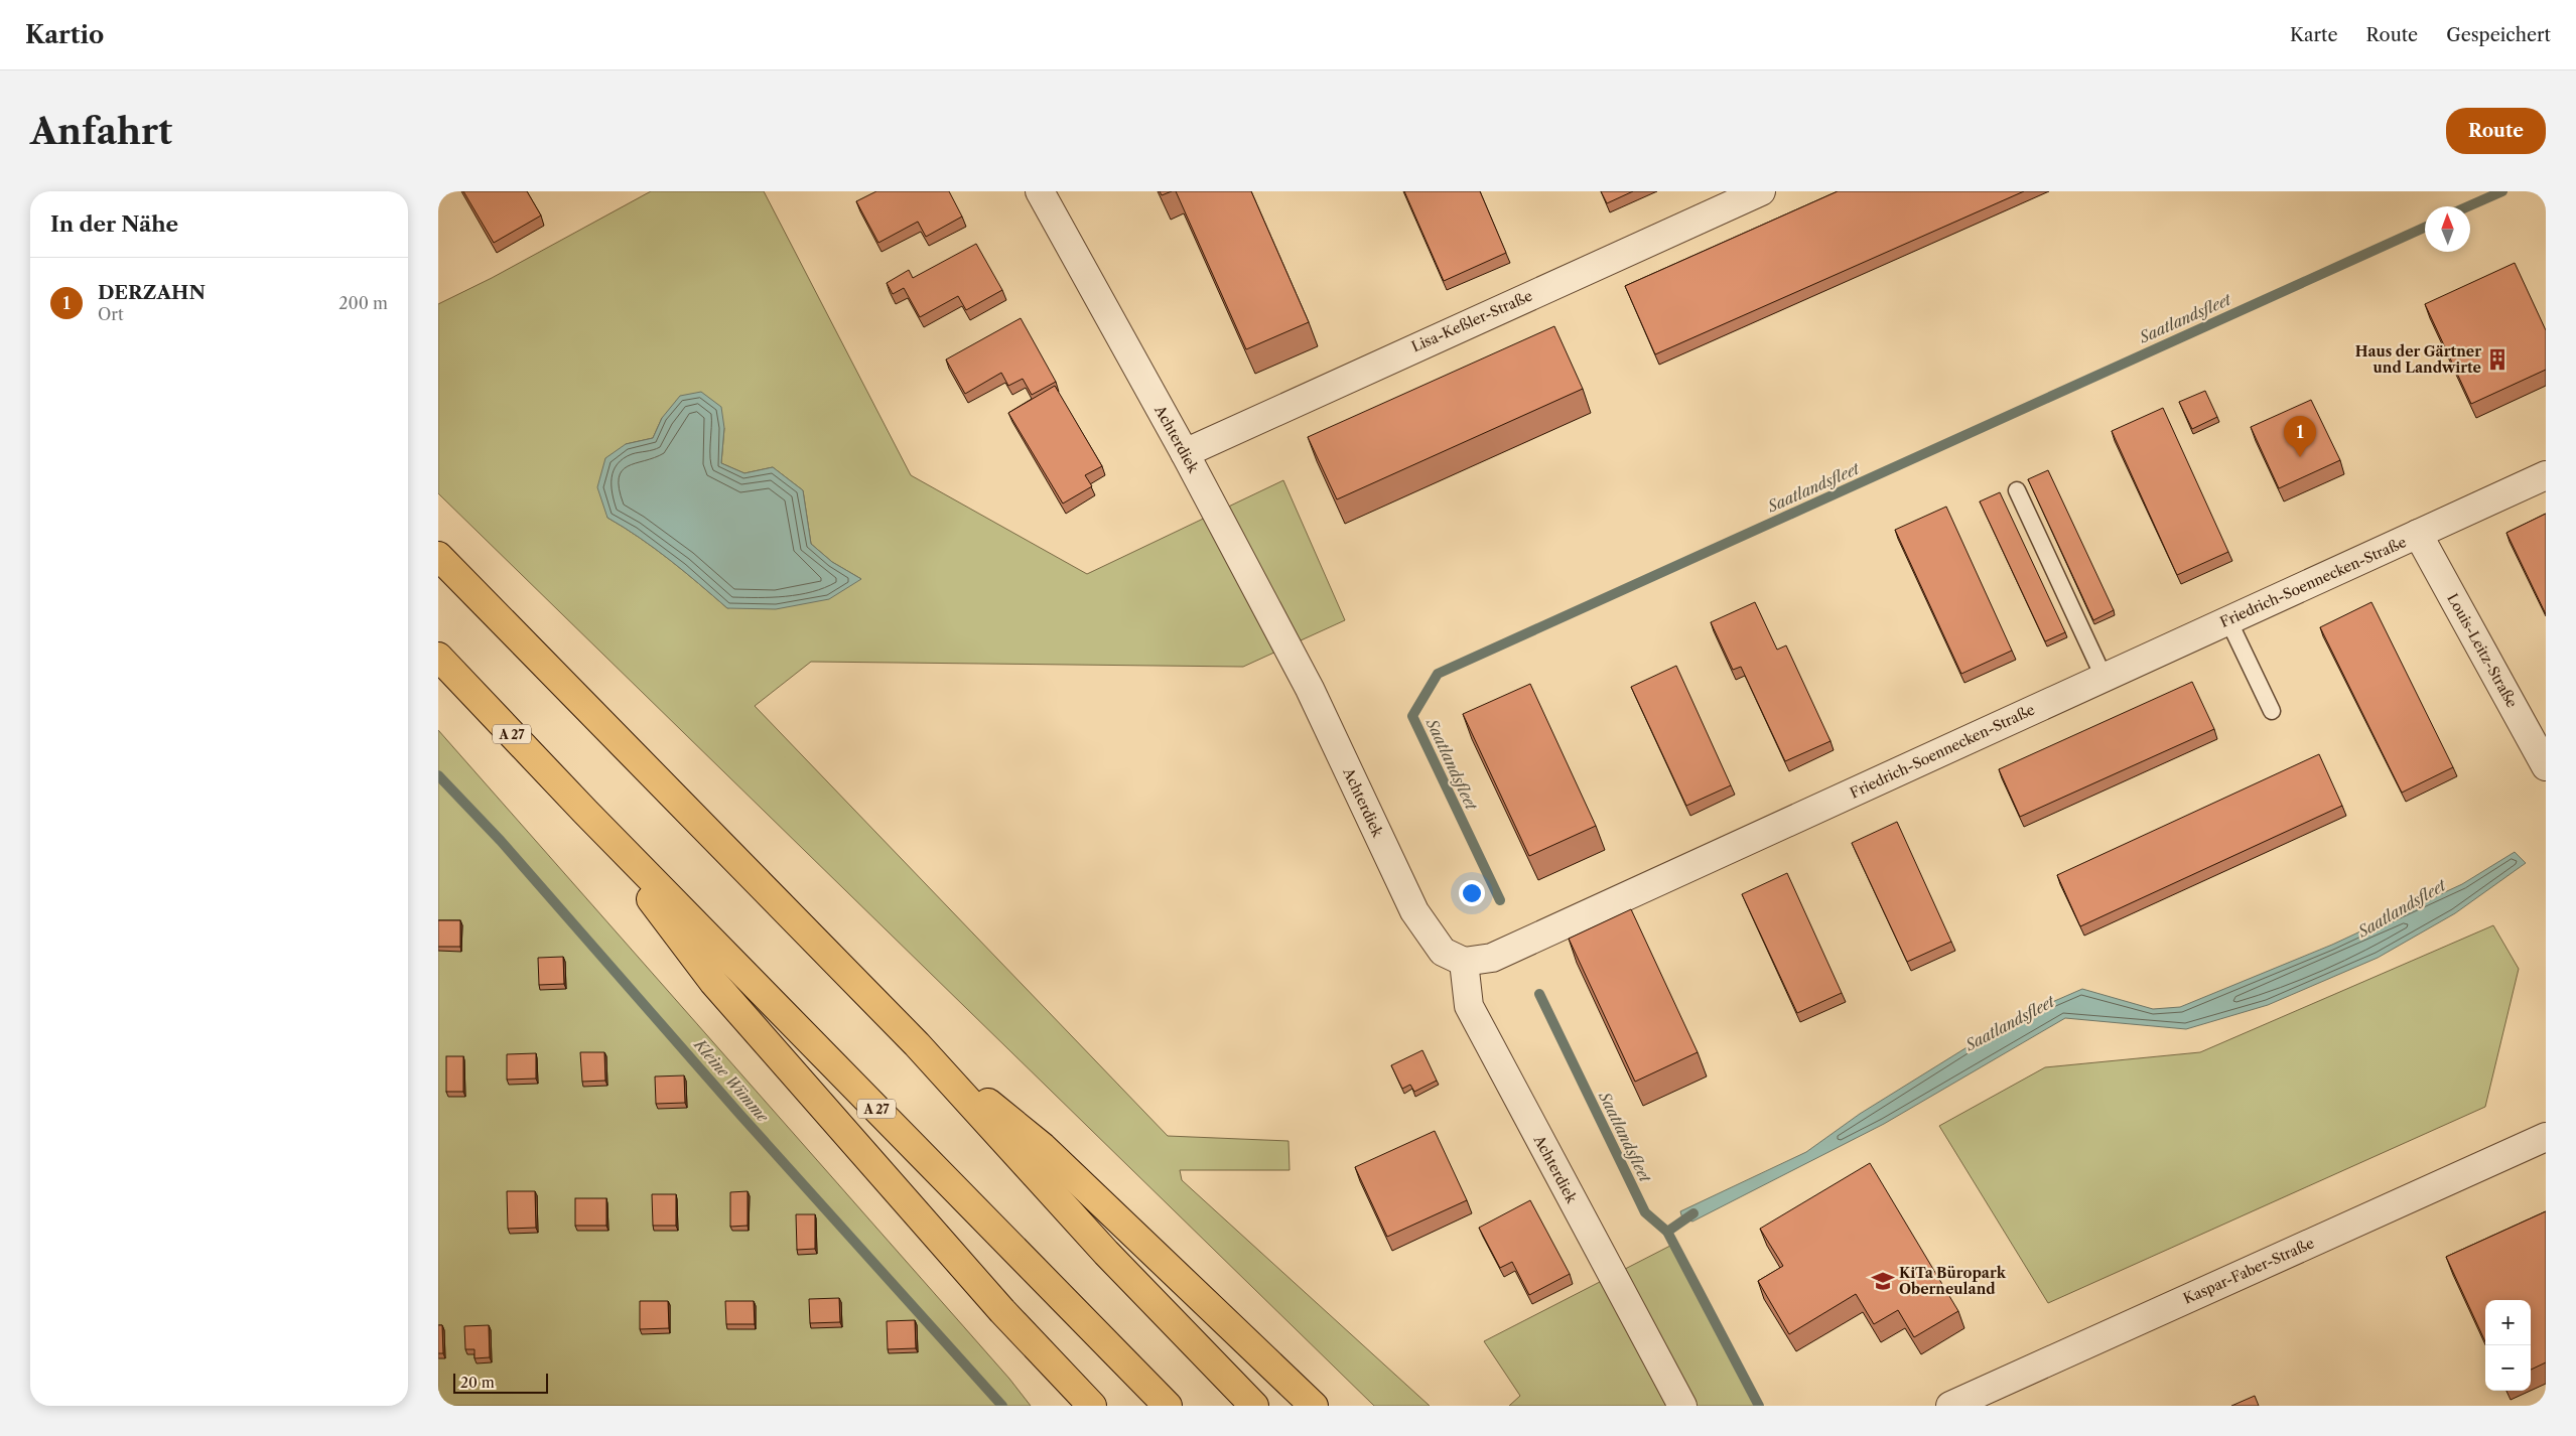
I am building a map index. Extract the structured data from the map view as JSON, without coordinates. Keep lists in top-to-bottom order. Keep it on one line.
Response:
{"streets":{"highway":["A 27"],"street":["Lisa-Keßler-Straße","Achterdiek","Friedrich-Soennecken-Straße","Louis-Leitz-Straße","Kaspar-Faber-Straße"]},"crossings":[["Lisa-Keßler-Straße","Achterdiek"],["Achterdiek","Friedrich-Soennecken-Straße"],["Friedrich-Soennecken-Straße","Louis-Leitz-Straße"]],"water":["Saatlandsfleet","Kleine Wümme"],"places":{"building":["Haus der Gärtner und Landwirte"],"school or university":["KiTa Büropark Oberneuland"]},"scale_bar":"20 m","north":"top","page":{"header":"Kartio","nav":["Karte","Route","Gespeichert"],"buttons":"Route","title":"Anfahrt","heading":"In der Nähe","list":[{"mark":"1","name":"DERZAHN","note":"Ort","value":"200 m"}],"pins":"1","map_buttons":["+","−"],"scale":"20 m"}}
